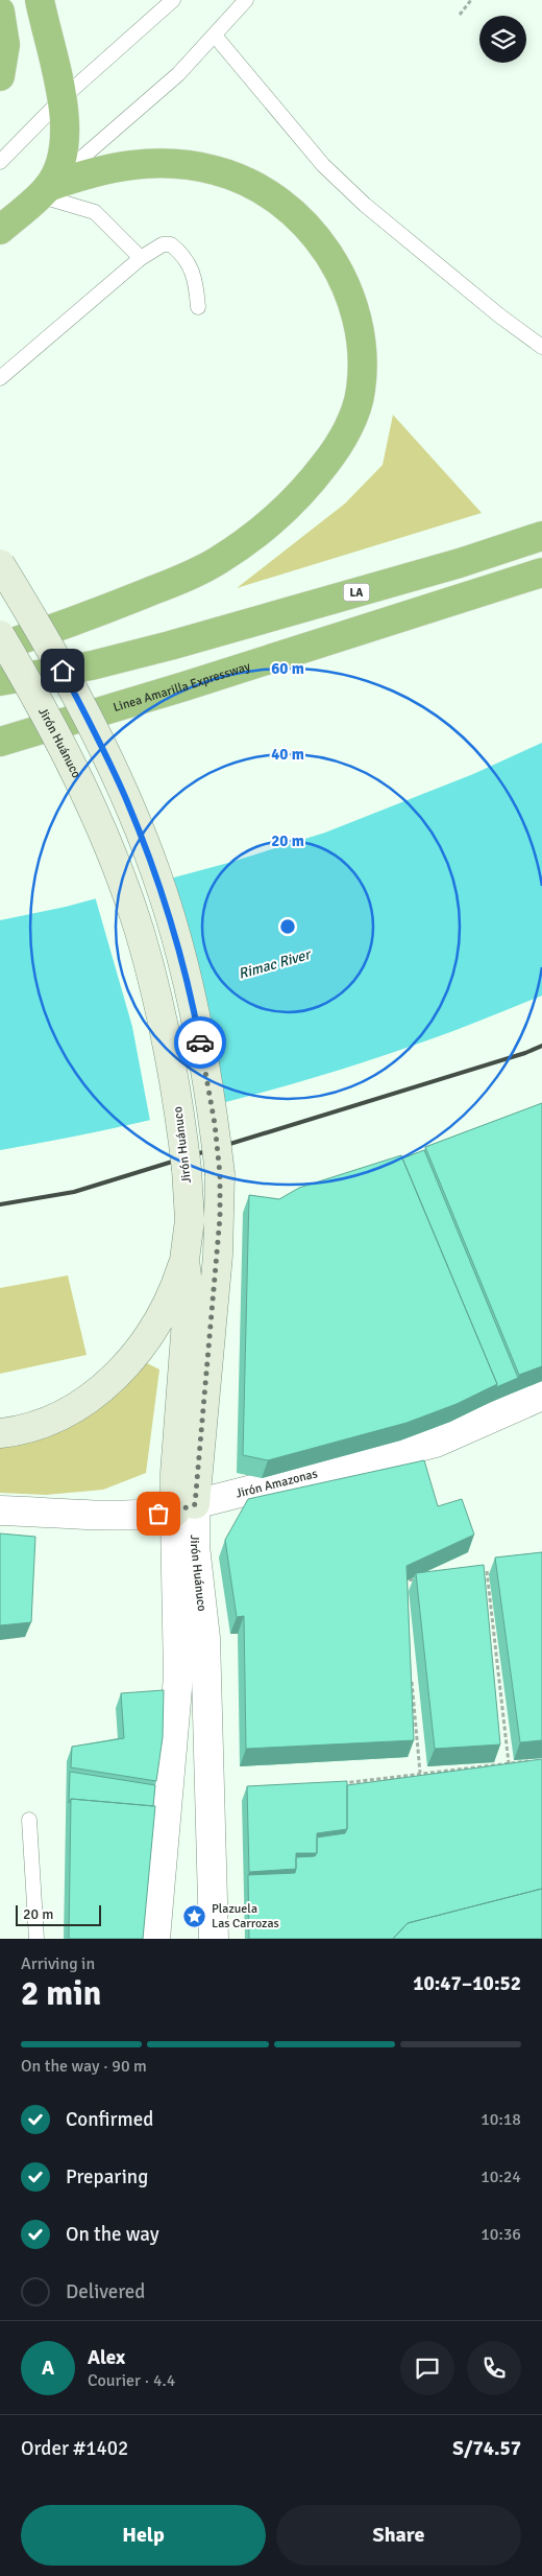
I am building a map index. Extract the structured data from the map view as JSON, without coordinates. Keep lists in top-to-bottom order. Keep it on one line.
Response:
{"streets":{"highway":["LA","Linea Amarilla Expressway"],"main road":["Jirón Huánuco"],"street":["Jirón Amazonas"]},"crossings":[["Jirón Huánuco","Jirón Amazonas"]],"water":["Rimac River"],"places":{"place":["Plazuela Las Carrozas"]},"scale_bar":"20 m","page":{"scale":"20 m","heading":["2 min","Arriving in","10:47–10:52"],"panel":["Alex","Courier · 4.4","Order #1402","S/74.57"],"bar":"On the way · 90 m","list":[["Confirmed","10:18"],["Preparing","10:24"],["On the way","10:36"],"Delivered"],"round":"A","buttons":["Help","Share"]},"rings":["60 m","40 m","20 m"]}
